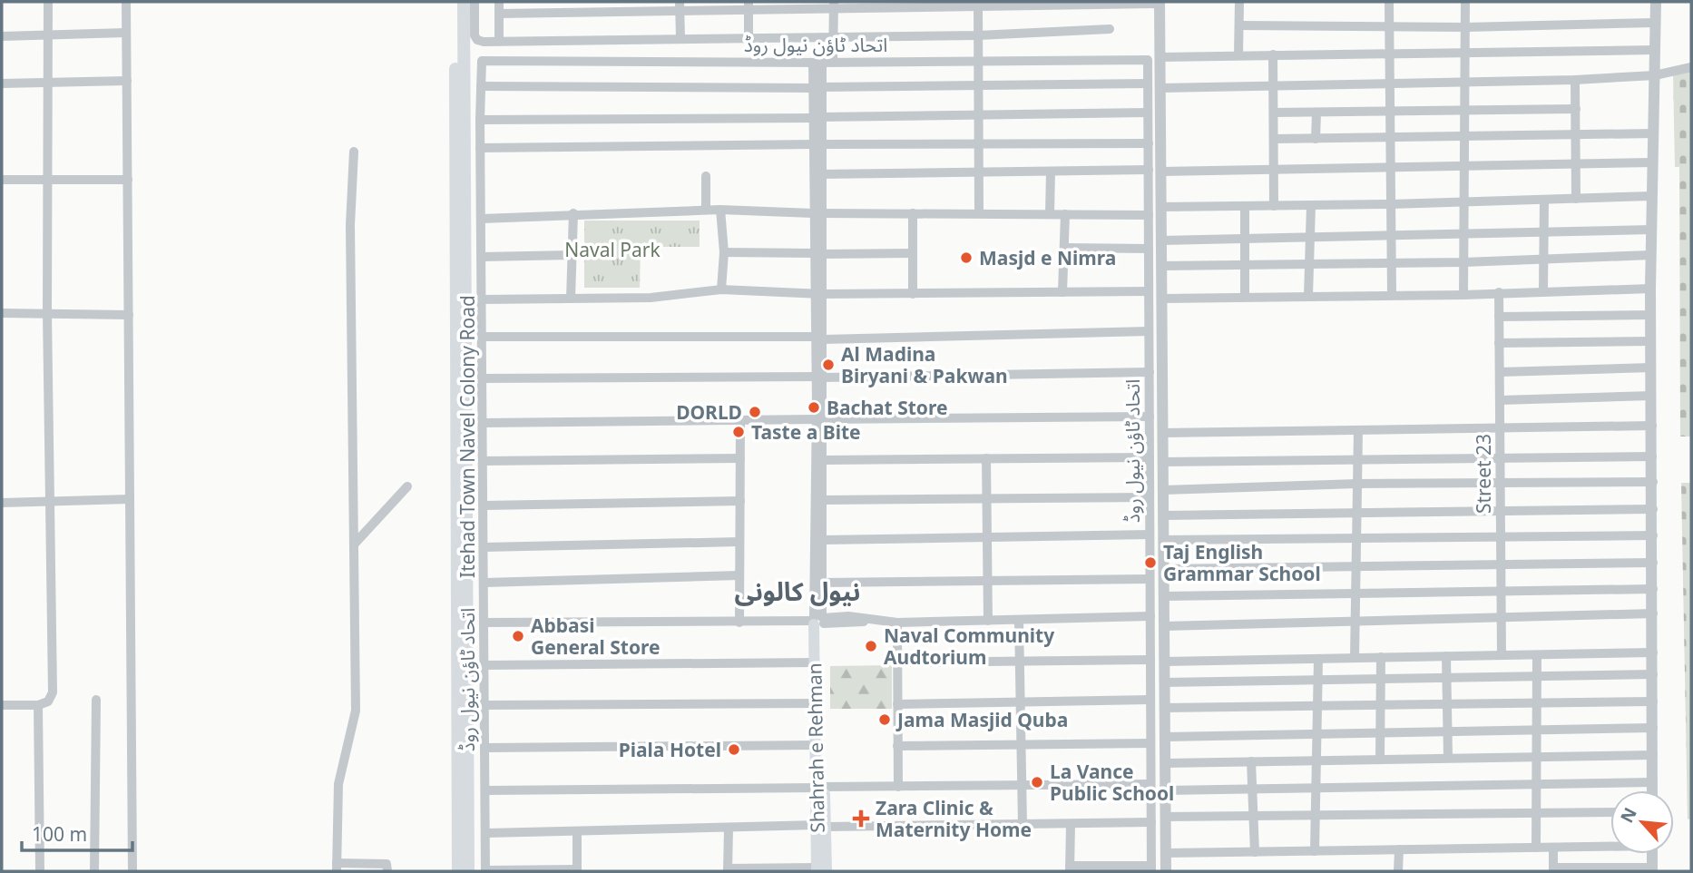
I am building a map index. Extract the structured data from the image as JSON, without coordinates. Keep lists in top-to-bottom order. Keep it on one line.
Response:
{"streets":{"main road":["Itehad Town Navel Colony Road","Shahrah e Rehman"],"street":["اتحاد ٹاؤن نیول روڈ","Street 23"]},"districts":["نیول کالونی"],"parks":["Naval Park"],"places":{"other":["Masjd e Nimra","Al Madina Biryani & Pakwan","Bachat Store","DORLD","Taste a Bite","Taj English Grammar School","Abbasi General Store","Naval Community Audtorium","Jama Masjid Quba","Piala Hotel","La Vance Public School"],"health":["Zara Clinic & Maternity Home"]},"scale_bar":"100 m","north":"top left"}
